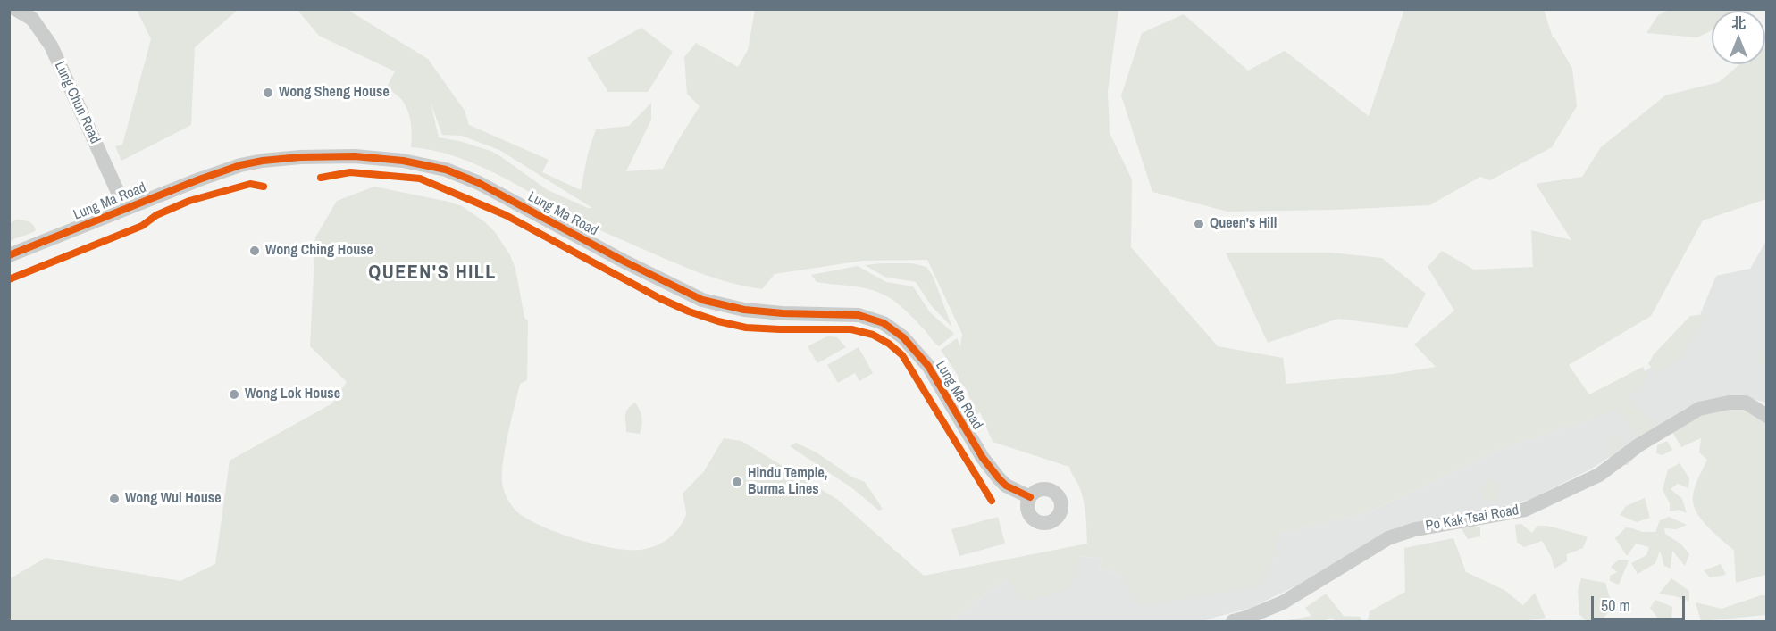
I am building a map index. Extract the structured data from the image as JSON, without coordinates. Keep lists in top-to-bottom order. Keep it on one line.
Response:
{"streets":{"street":["Lung Chun Road","Lung Ma Road","Po Kak Tsai Road"]},"crossings":[["Lung Chun Road","Lung Ma Road"]],"districts":["QUEEN'S HILL"],"places":["Wong Sheng House","Queen's Hill","Wong Ching House","Wong Lok House","Hindu Temple, Burma Lines","Wong Wui House"],"scale_bar":"50 m","north":"top"}
